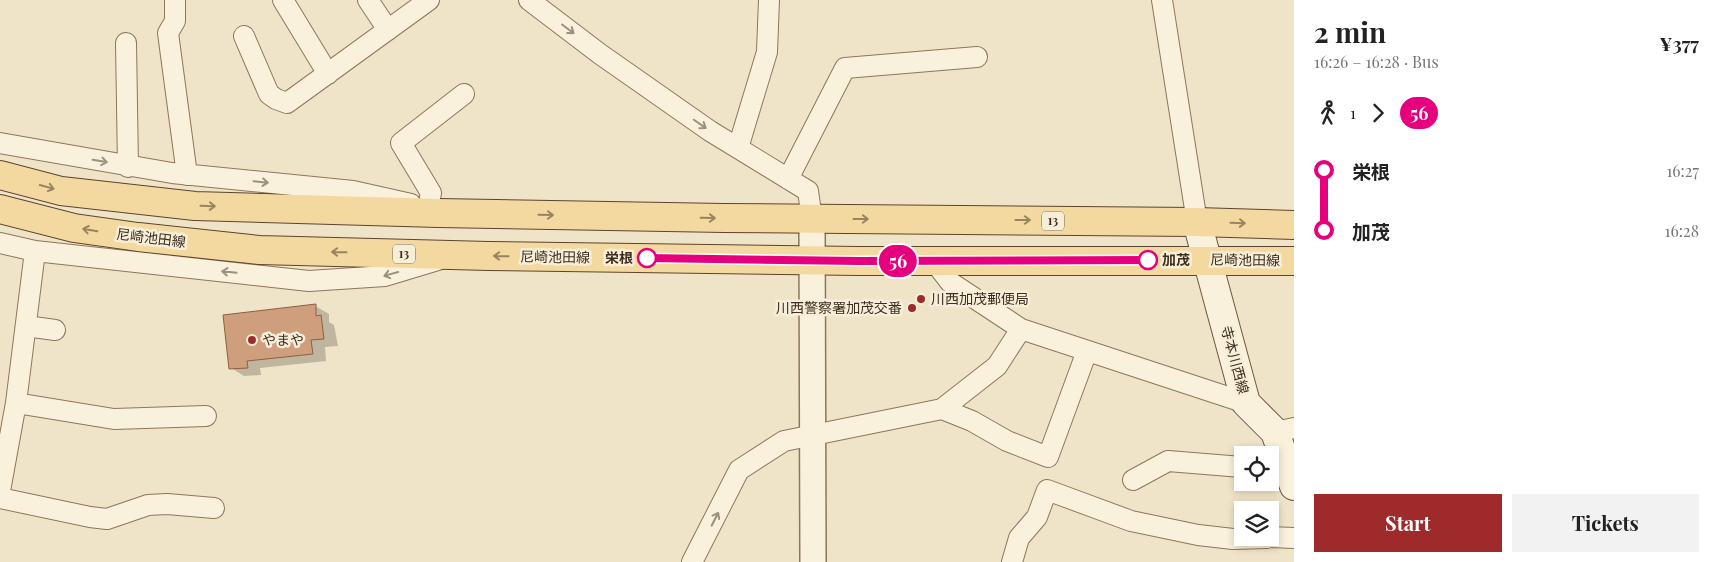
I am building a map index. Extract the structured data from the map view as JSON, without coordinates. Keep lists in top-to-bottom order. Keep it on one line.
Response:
{"streets":{"main road":["13","尼崎池田線","寺本川西線"]},"crossings":[["13","寺本川西線"],["尼崎池田線","寺本川西線"]],"places":["栄根","加茂","川西加茂郵便局","川西警察署加茂交番","やまや"],"lines":["bus line 56"],"page":{"on_map":"56","heading":["2 min","16:26 – 16:28 · Bus","¥377"],"legs":["1","56"],"list":[{"name":"栄根","value":"16:27"},{"name":"加茂","value":"16:28"}],"buttons":["Start","Tickets"]}}
